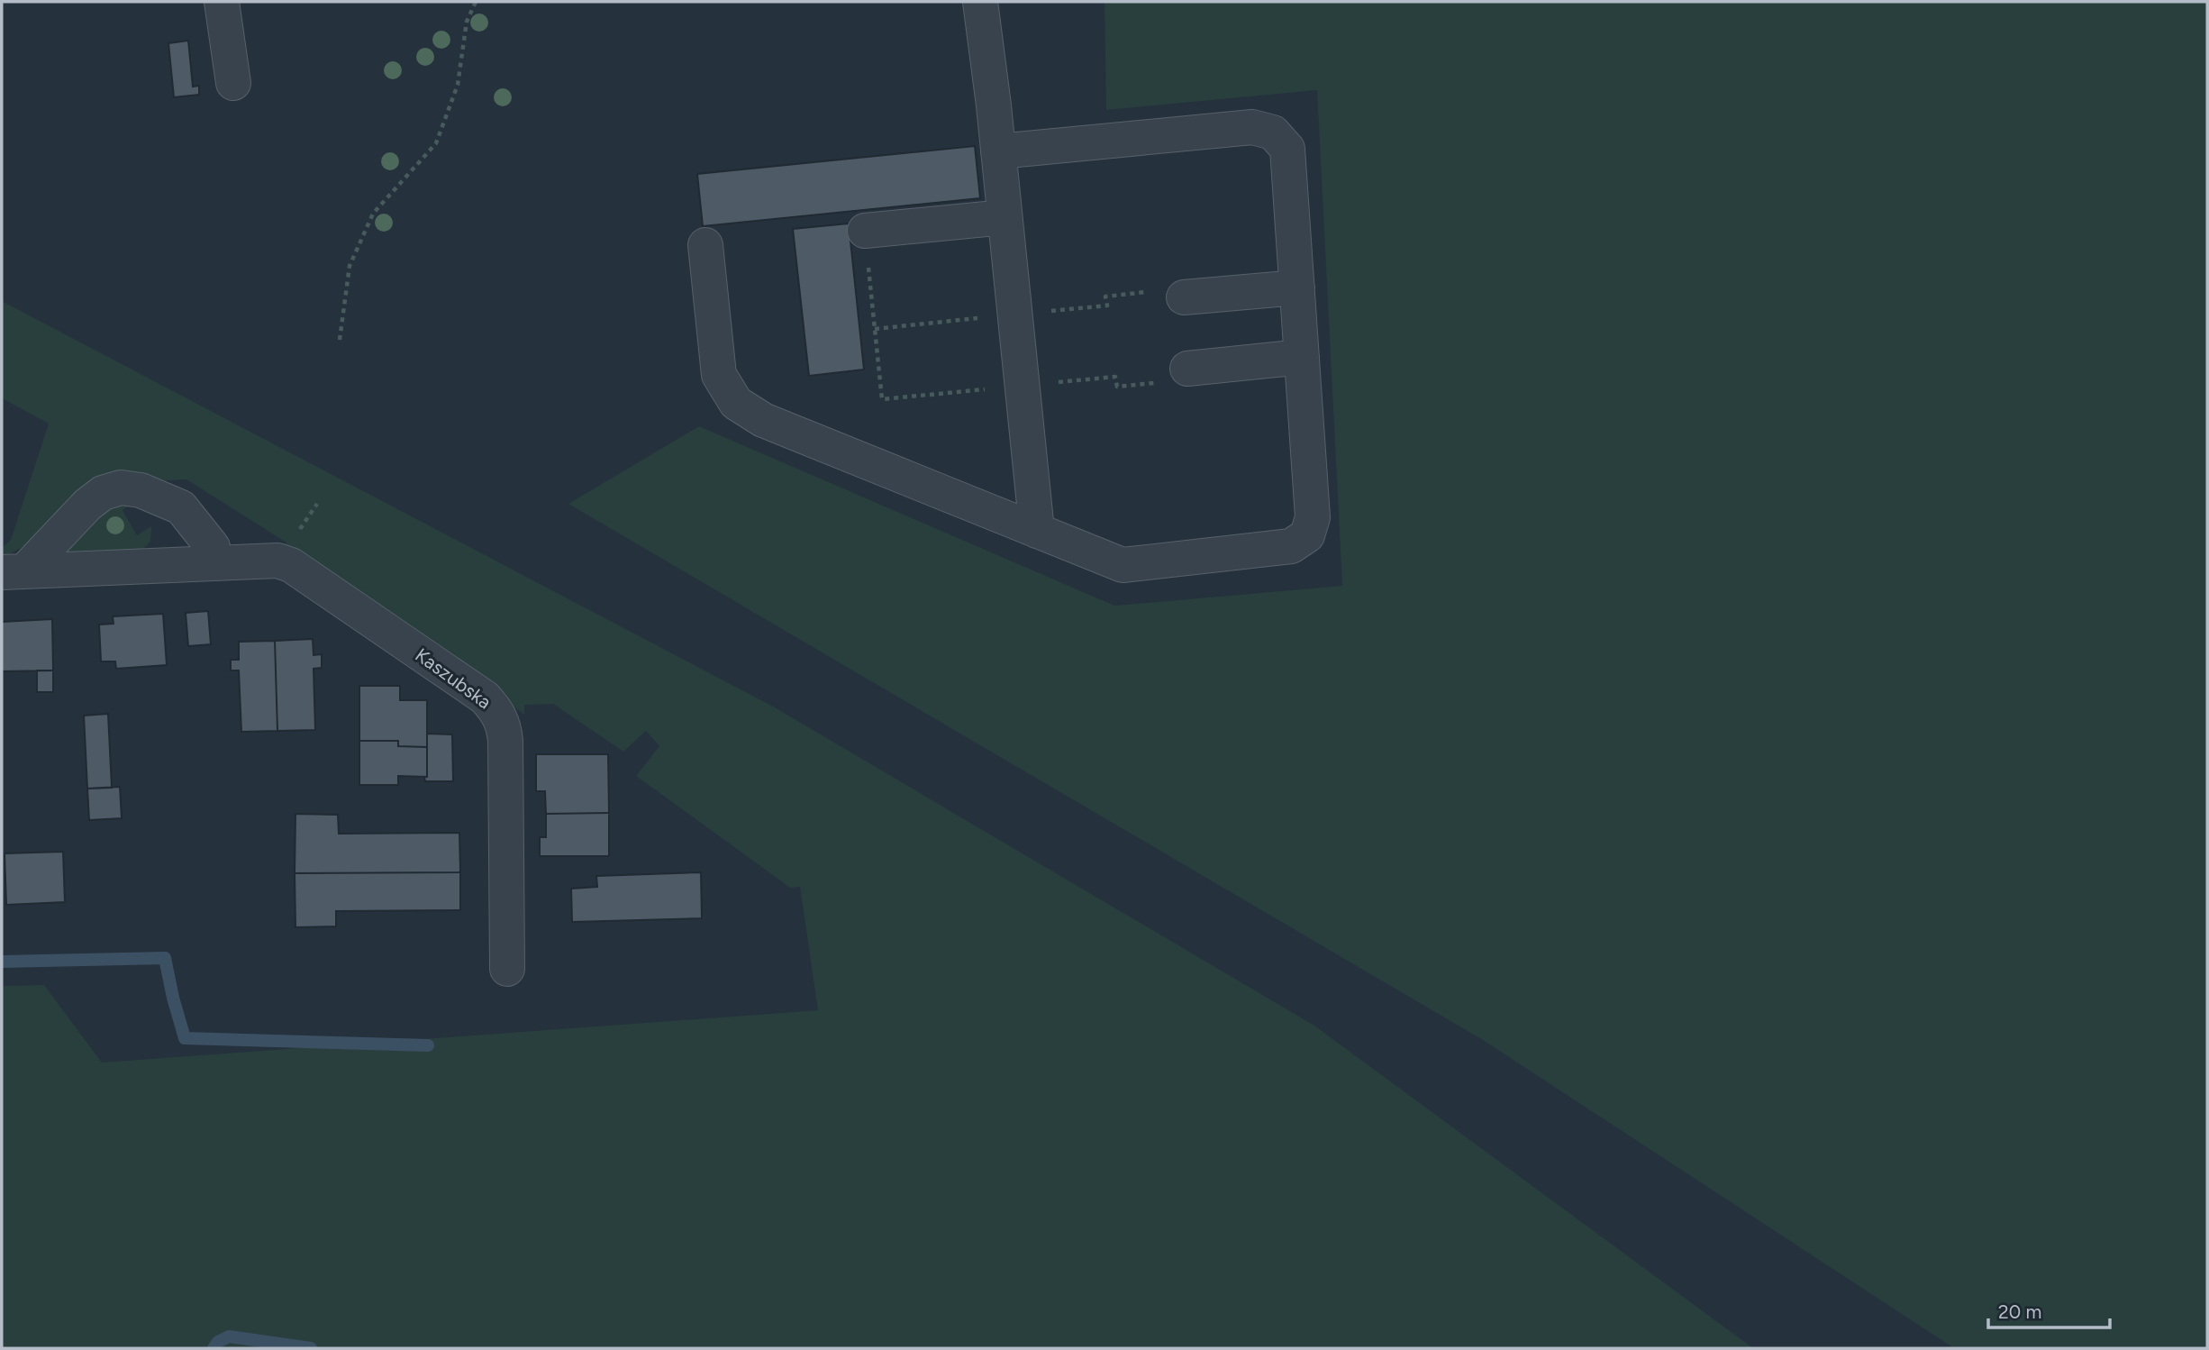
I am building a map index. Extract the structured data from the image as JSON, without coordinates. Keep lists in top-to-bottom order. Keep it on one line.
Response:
{"streets":{"street":["Kaszubska"]},"scale_bar":"20 m"}
